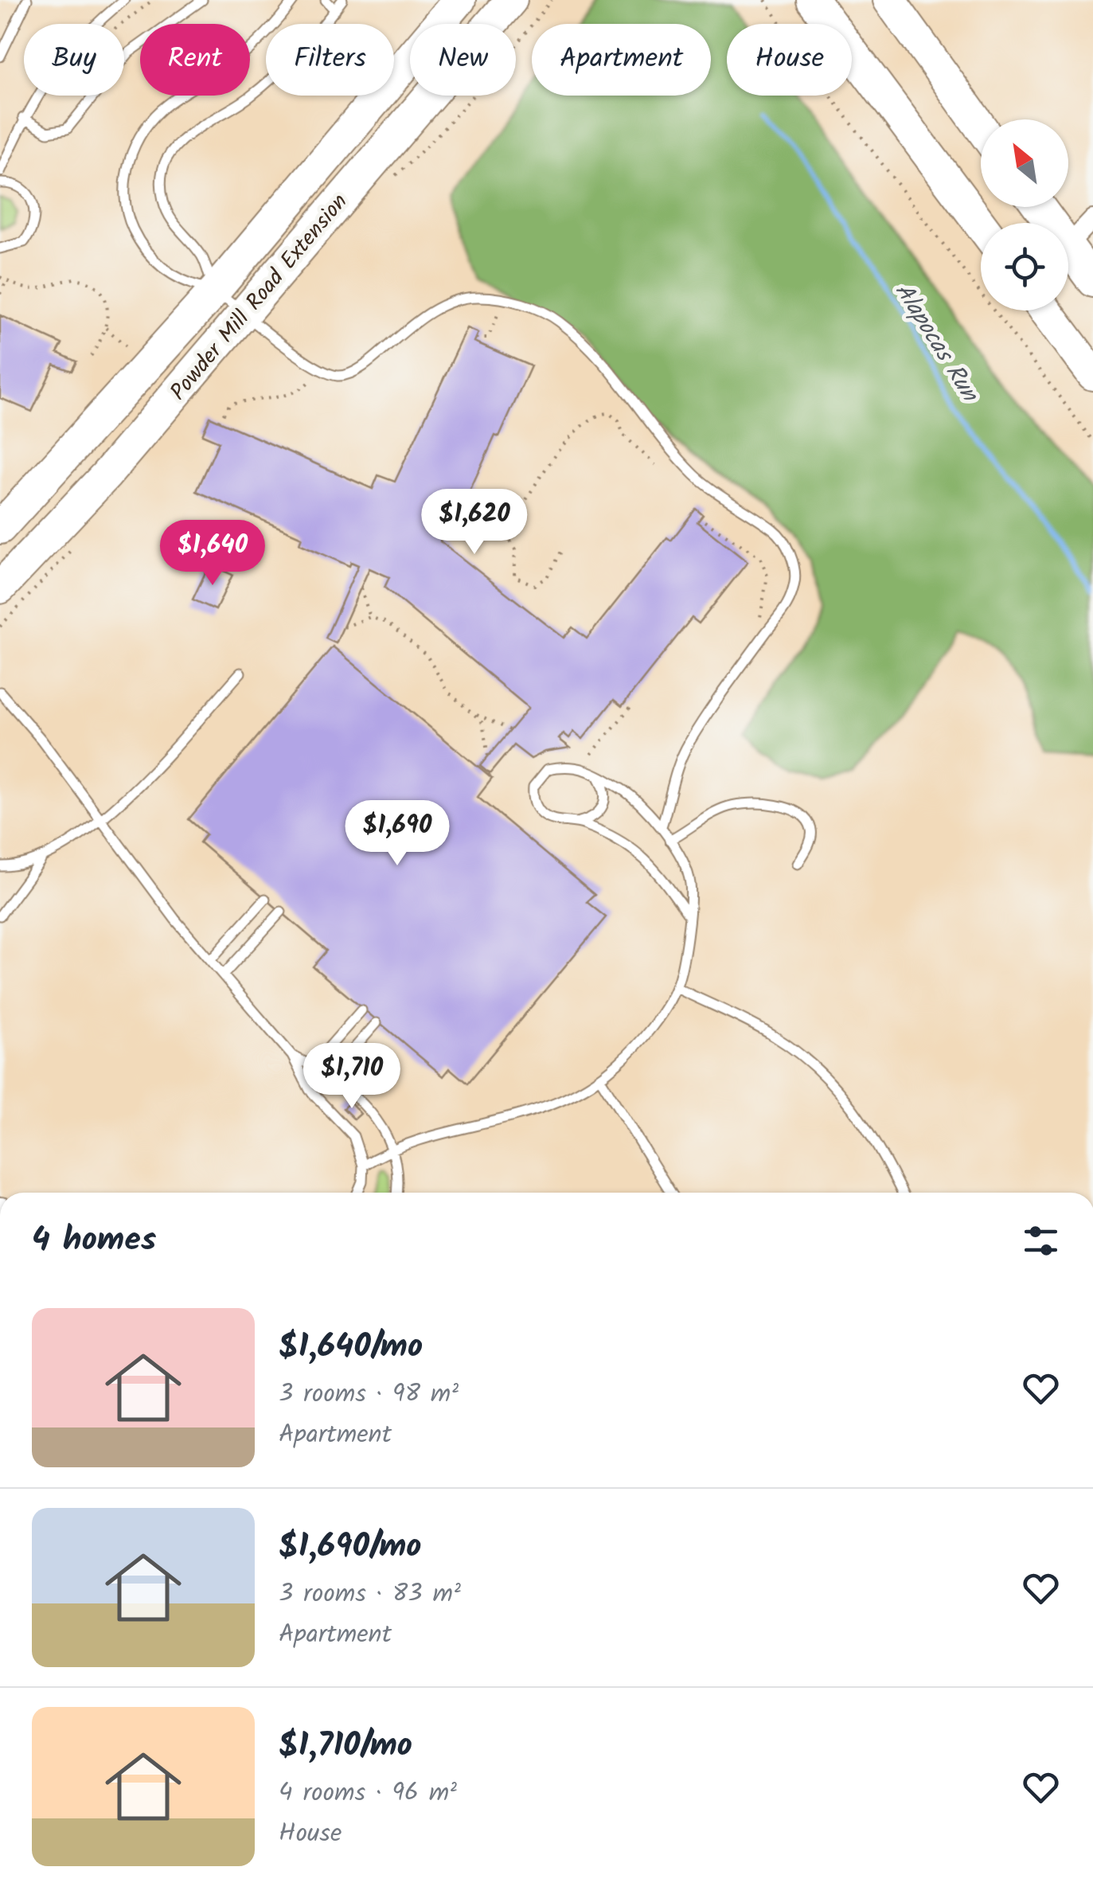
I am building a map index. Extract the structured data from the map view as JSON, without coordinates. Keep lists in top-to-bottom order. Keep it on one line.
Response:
{"streets":{"highway":["Powder Mill Road Extension"]},"water":["Alapocas Run"],"north":"top left","page":{"chip":["Buy","Rent","Filters","New","Apartment","House"],"price":["$1,620","$1,640","$1,690","$1,710"],"heading":"4 homes","list":[{"name":"$1,640/mo","note":"3 rooms · 98 m² · Apartment"},{"name":"$1,690/mo","note":"3 rooms · 83 m² · Apartment"},{"name":"$1,710/mo","note":"4 rooms · 96 m² · House"}]}}
